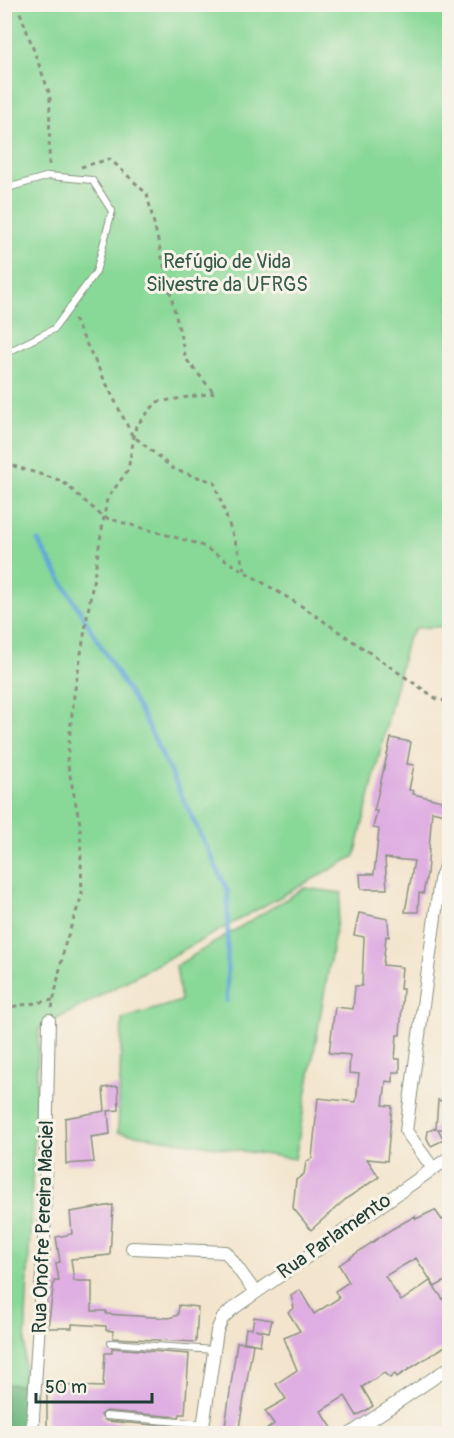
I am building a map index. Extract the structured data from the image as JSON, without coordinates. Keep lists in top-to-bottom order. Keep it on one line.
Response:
{"streets":{"street":["Rua Onofre Pereira Maciel","Rua Parlamento"]},"parks":["Refúgio de Vida Silvestre da UFRGS"],"scale_bar":"50 m"}
